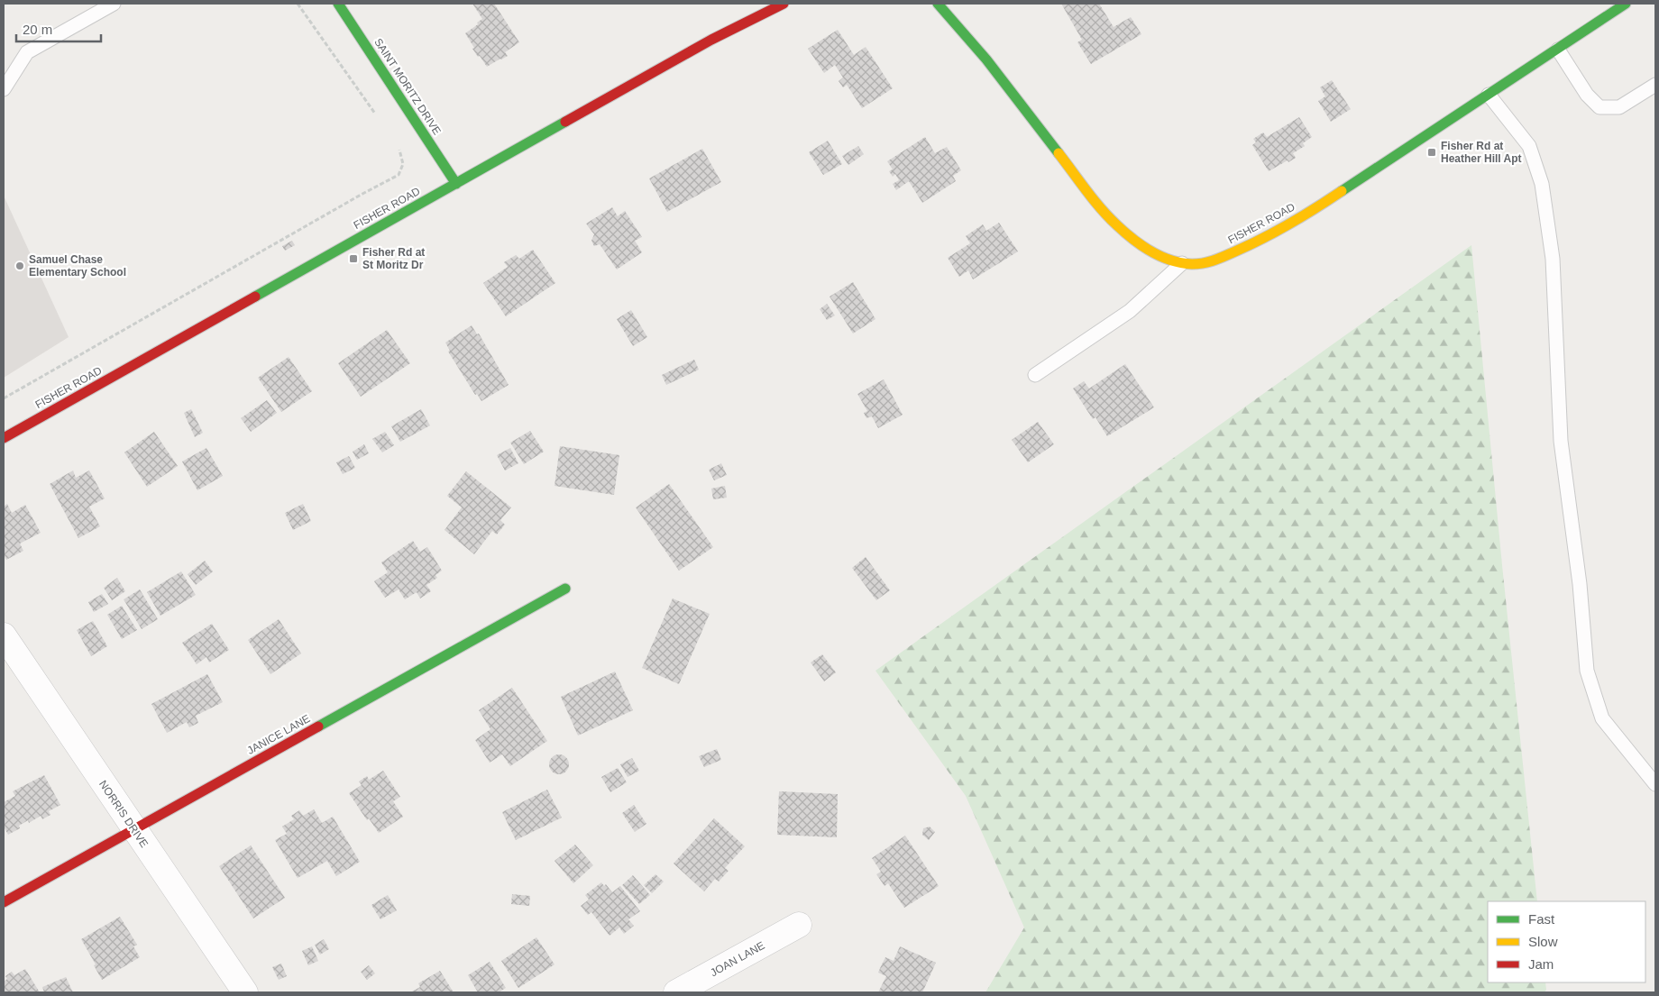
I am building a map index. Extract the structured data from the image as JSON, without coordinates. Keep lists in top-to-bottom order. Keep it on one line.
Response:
{"streets":{"street":["SAINT MORITZ DRIVE","FISHER ROAD","JANICE LANE","NORRIS DRIVE","JOAN LANE"]},"crossings":[["SAINT MORITZ DRIVE","FISHER ROAD"],["JANICE LANE","NORRIS DRIVE"]],"places":{"transit":["Fisher Rd at Heather Hill Apt","Fisher Rd at St Moritz Dr"],"other":["Samuel Chase Elementary School"]},"legend":["Fast","Slow","Jam"],"scale_bar":"20 m"}
